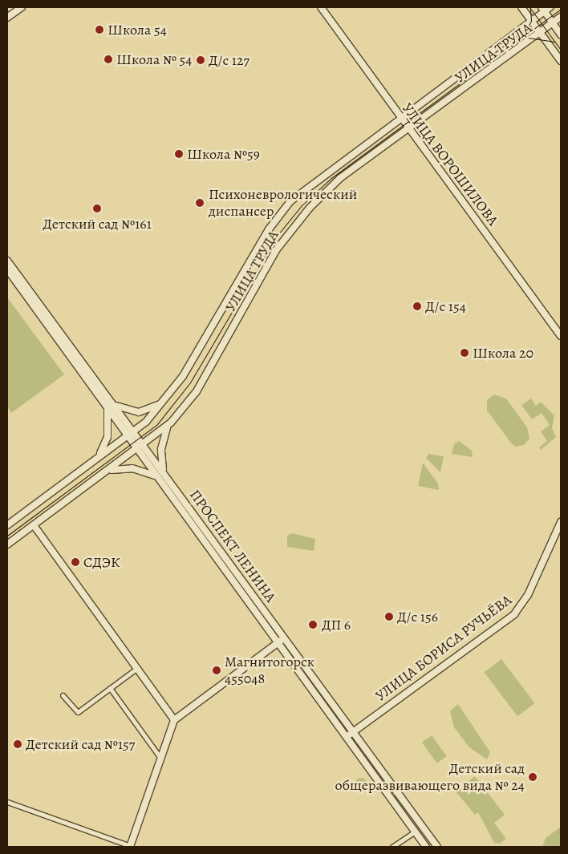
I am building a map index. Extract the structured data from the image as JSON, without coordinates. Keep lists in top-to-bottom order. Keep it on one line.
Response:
{"streets":{"main road":["УЛИЦА ТРУДА","УЛИЦА ВОРОШИЛОВА","ПРОСПЕКТ ЛЕНИНА","УЛИЦА БОРИСА РУЧЬЁВА"]},"crossings":[["УЛИЦА ТРУДА","УЛИЦА ВОРОШИЛОВА"],["УЛИЦА ТРУДА","ПРОСПЕКТ ЛЕНИНА"],["ПРОСПЕКТ ЛЕНИНА","УЛИЦА БОРИСА РУЧЬЁВА"]],"places":["Школа 54","Школа № 54","Д/с 127","Школа №59","Психоневрологический диспансер","Детский сад №161","Д/с 154","Школа 20","СДЭК","Д/с 156","ДП 6","Магнитогорск 455048","Детский сад №157","Детский сад общеразвивающего вида № 24"]}
